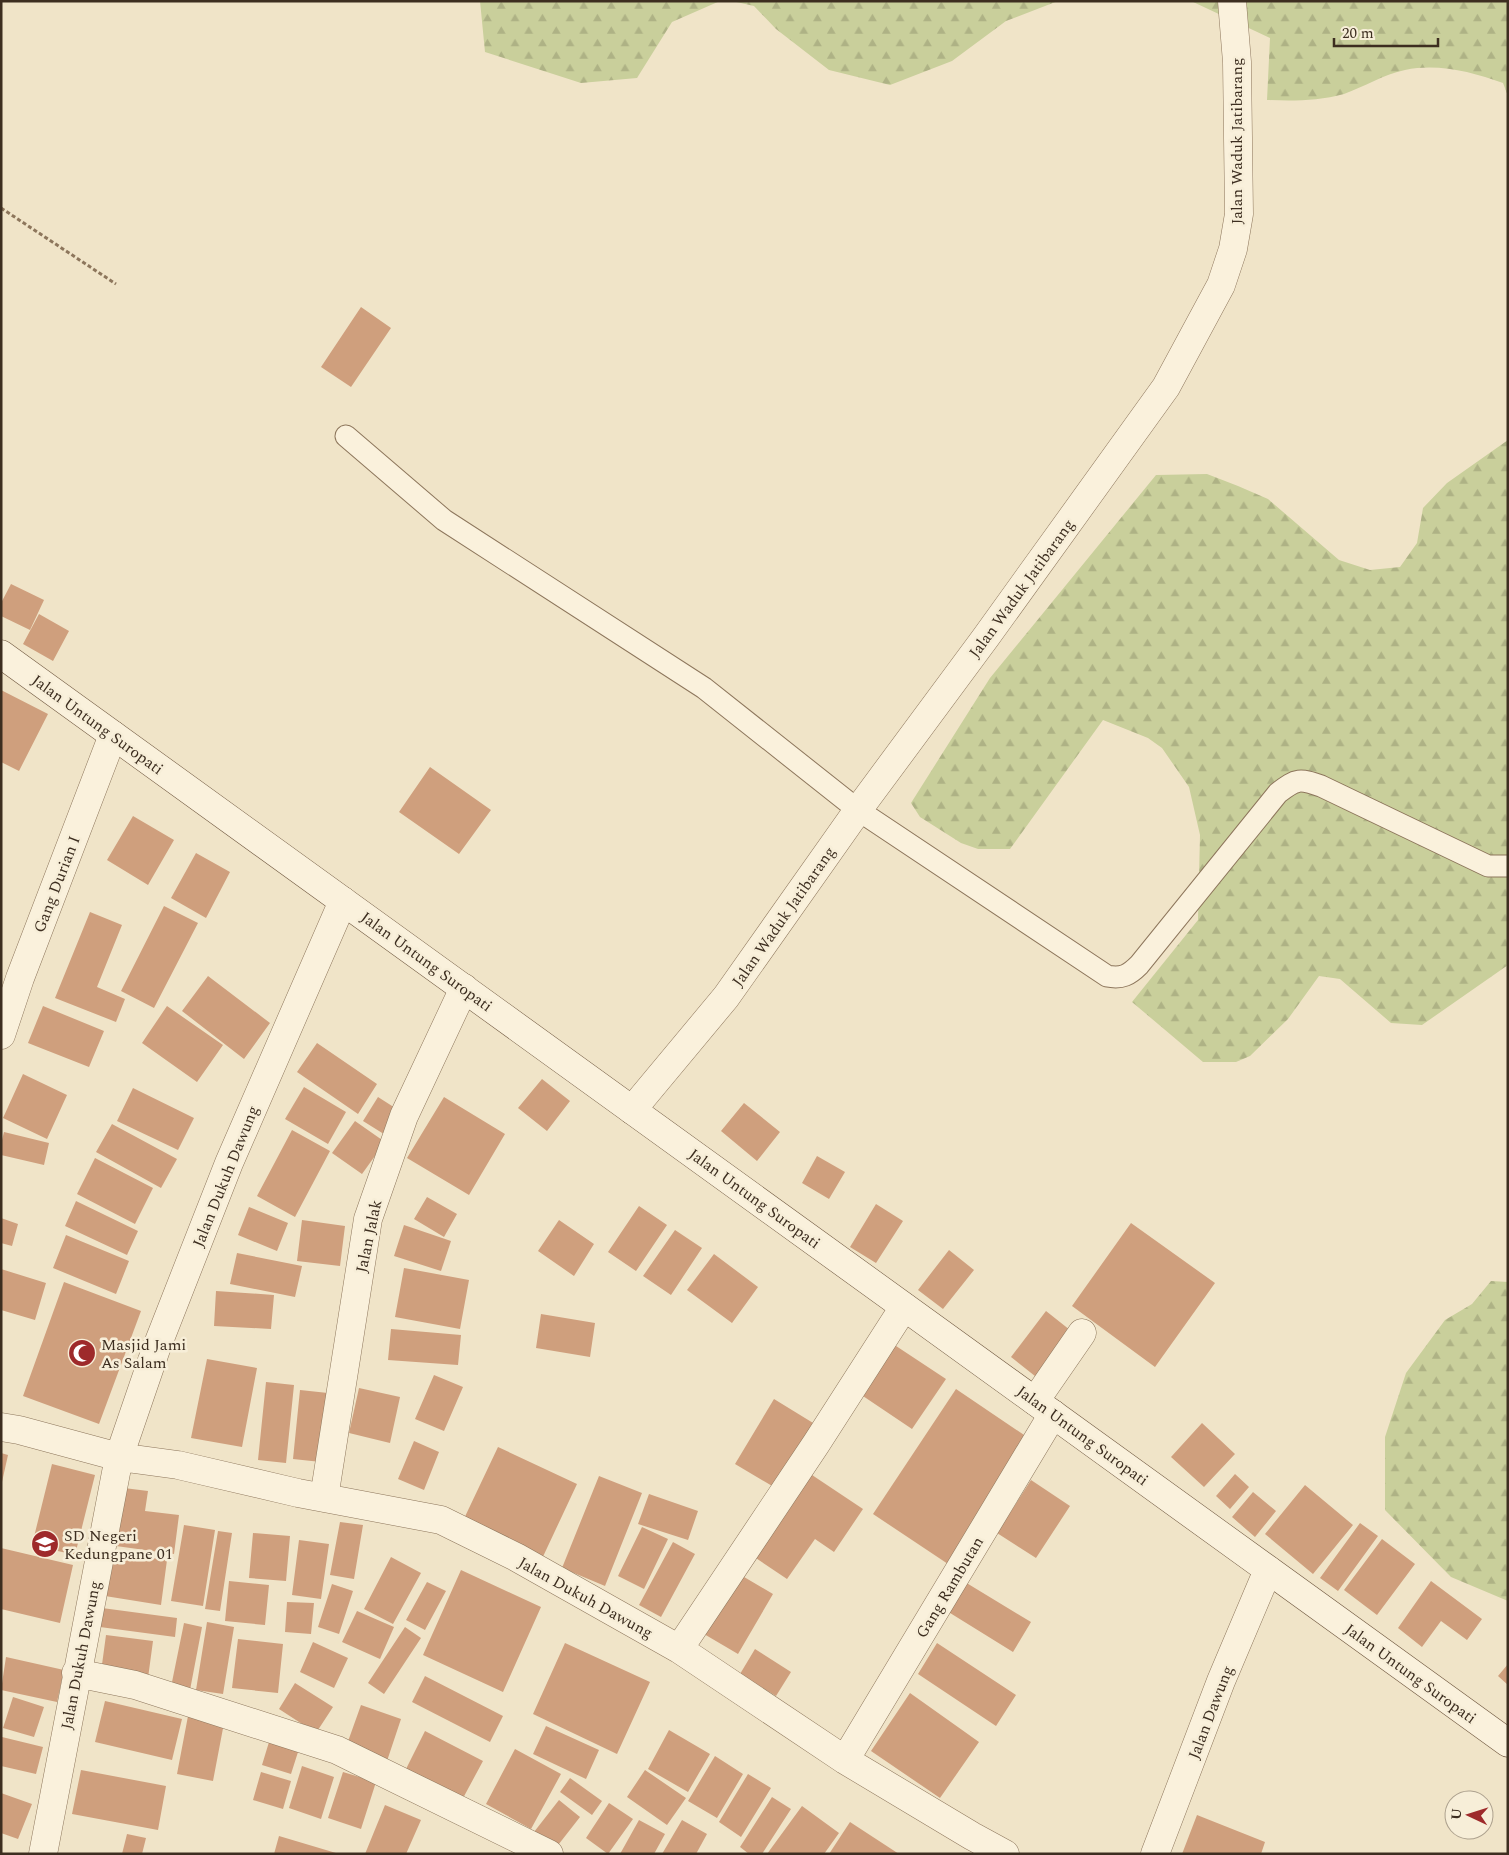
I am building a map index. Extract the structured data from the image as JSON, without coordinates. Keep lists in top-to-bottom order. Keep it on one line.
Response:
{"streets":{"street":["Jalan Waduk Jatibarang","Jalan Untung Suropati","Gang Durian I","Jalan Dukuh Dawung","Jalan Jalak","Gang Rambutan","Jalan Dawung"]},"crossings":[["Jalan Waduk Jatibarang","Jalan Untung Suropati"],["Jalan Untung Suropati","Gang Durian I"],["Jalan Untung Suropati","Jalan Dukuh Dawung"],["Jalan Untung Suropati","Jalan Jalak"],["Jalan Untung Suropati","Gang Rambutan"],["Jalan Untung Suropati","Jalan Dawung"],["Jalan Dukuh Dawung","Jalan Jalak"],["Jalan Dukuh Dawung","Gang Rambutan"]],"places":{"mosque":["Masjid Jami As Salam"],"school or university":["SD Negeri Kedungpane 01"]},"scale_bar":"20 m","north":"left"}
